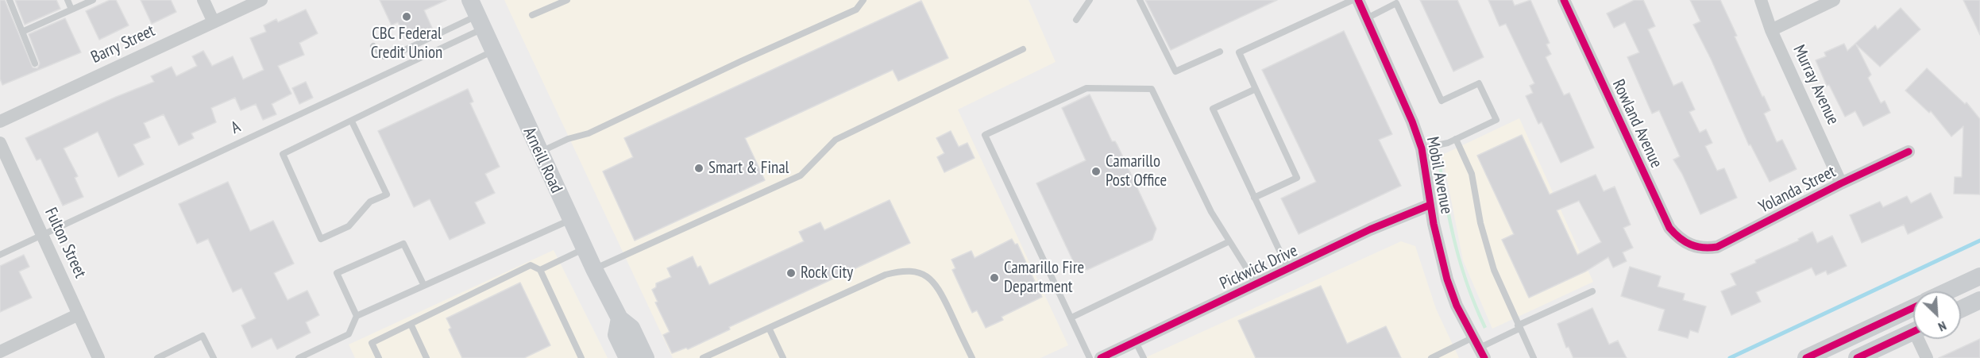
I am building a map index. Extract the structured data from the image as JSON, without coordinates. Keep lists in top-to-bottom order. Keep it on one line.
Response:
{"streets":{"main road":["Arneill Road"],"street":["Barry Street","Murray Avenue","Rowland Avenue","Mobil Avenue","Yolanda Street","Fulton Street","Pickwick Drive"],"lane":["A"]},"crossings":[["Murray Avenue","Yolanda Street"],["Rowland Avenue","Yolanda Street"],["A","Arneill Road"],["A","Fulton Street"],["Mobil Avenue","Pickwick Drive"]],"places":["CBC Federal Credit Union","Smart & Final","Camarillo Post Office","Rock City","Camarillo Fire Department"],"north":"bottom right"}
